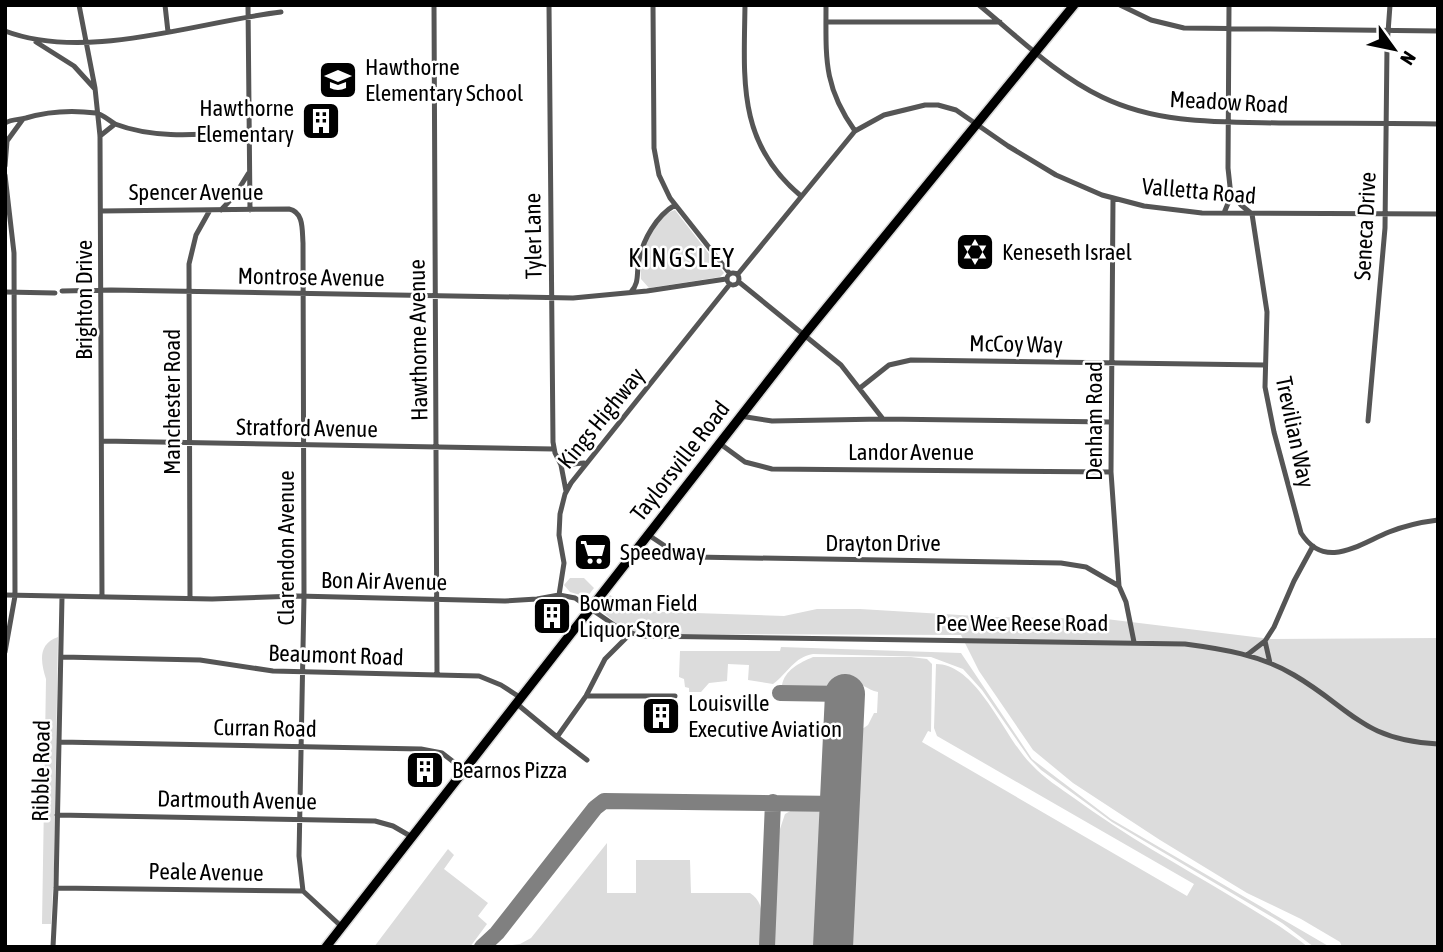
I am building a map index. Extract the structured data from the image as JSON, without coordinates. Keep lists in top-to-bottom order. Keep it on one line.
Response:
{"streets":{"main road":["Taylorsville Road"],"street":["Meadow Road","Valletta Road","Spencer Avenue","Seneca Drive","Tyler Lane","Montrose Avenue","Brighton Drive","Hawthorne Avenue","McCoy Way","Manchester Road","Kings Highway","Denham Road","Stratford Avenue","Trevilian Way","Landor Avenue","Drayton Drive","Clarendon Avenue","Bon Air Avenue","Pee Wee Reese Road","Beaumont Road","Curran Road","Ribble Road","Dartmouth Avenue","Peale Avenue"]},"crossings":[["Meadow Road","Seneca Drive"],["Meadow Road","Taylorsville Road"],["Valletta Road","Seneca Drive"],["Valletta Road","Denham Road"],["Valletta Road","Trevilian Way"],["Valletta Road","Taylorsville Road"],["Spencer Avenue","Brighton Drive"],["Spencer Avenue","Manchester Road"],["Spencer Avenue","Clarendon Avenue"],["Tyler Lane","Montrose Avenue"],["Tyler Lane","Kings Highway"],["Tyler Lane","Stratford Avenue"],["Montrose Avenue","Brighton Drive"],["Montrose Avenue","Hawthorne Avenue"],["Montrose Avenue","Manchester Road"],["Montrose Avenue","Kings Highway"],["Montrose Avenue","Clarendon Avenue"],["Brighton Drive","Stratford Avenue"],["Brighton Drive","Bon Air Avenue"],["Hawthorne Avenue","Stratford Avenue"],["Hawthorne Avenue","Bon Air Avenue"],["Hawthorne Avenue","Beaumont Road"],["McCoy Way","Denham Road"],["McCoy Way","Trevilian Way"],["Manchester Road","Stratford Avenue"],["Manchester Road","Bon Air Avenue"],["Kings Highway","Bon Air Avenue"],["Denham Road","Landor Avenue"],["Denham Road","Drayton Drive"],["Denham Road","Pee Wee Reese Road"],["Stratford Avenue","Clarendon Avenue"],["Landor Avenue","Taylorsville Road"],["Taylorsville Road","Drayton Drive"],["Taylorsville Road","Pee Wee Reese Road"],["Taylorsville Road","Beaumont Road"],["Taylorsville Road","Curran Road"],["Taylorsville Road","Dartmouth Avenue"],["Clarendon Avenue","Bon Air Avenue"],["Clarendon Avenue","Beaumont Road"],["Clarendon Avenue","Curran Road"],["Clarendon Avenue","Dartmouth Avenue"],["Clarendon Avenue","Peale Avenue"],["Bon Air Avenue","Ribble Road"],["Beaumont Road","Ribble Road"],["Curran Road","Ribble Road"],["Ribble Road","Dartmouth Avenue"],["Ribble Road","Peale Avenue"]],"districts":["KINGSLEY"],"places":{"school or university":["Hawthorne Elementary School"],"building":["Hawthorne Elementary","Bowman Field Liquor Store","Louisville Executive Aviation","Bearnos Pizza"],"synagogue":["Keneseth Israel"],"supermarket":["Speedway"]},"north":"bottom right"}
